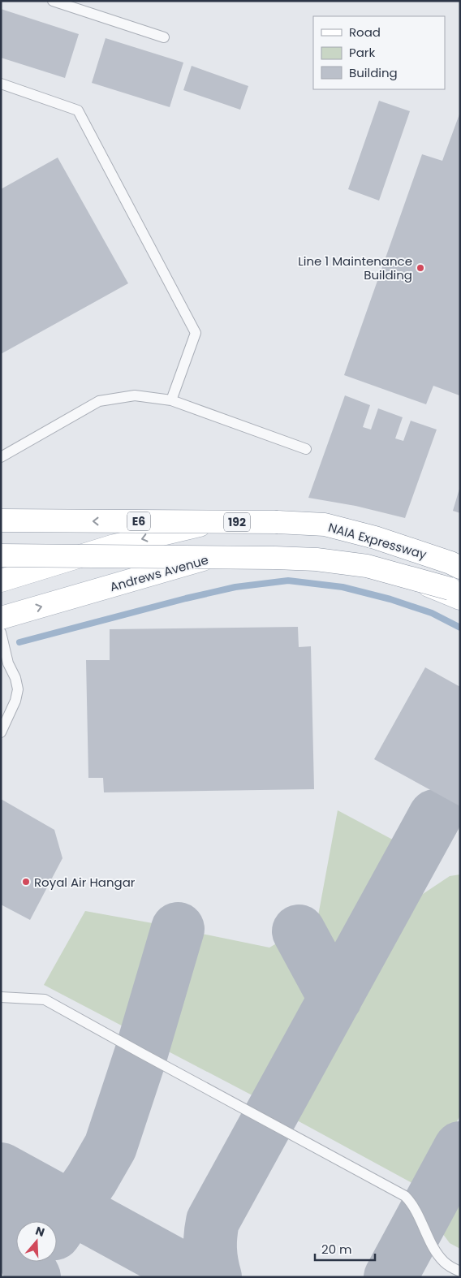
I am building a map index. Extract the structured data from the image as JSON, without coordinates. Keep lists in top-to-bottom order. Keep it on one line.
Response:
{"streets":{"main road":["E6","192","NAIA Expressway","Andrews Avenue"]},"crossings":[["192","NAIA Expressway"]],"places":["Line 1 Maintenance Building","Royal Air Hangar"],"legend":["Road","Park","Building"],"scale_bar":"20 m","north":"top"}
